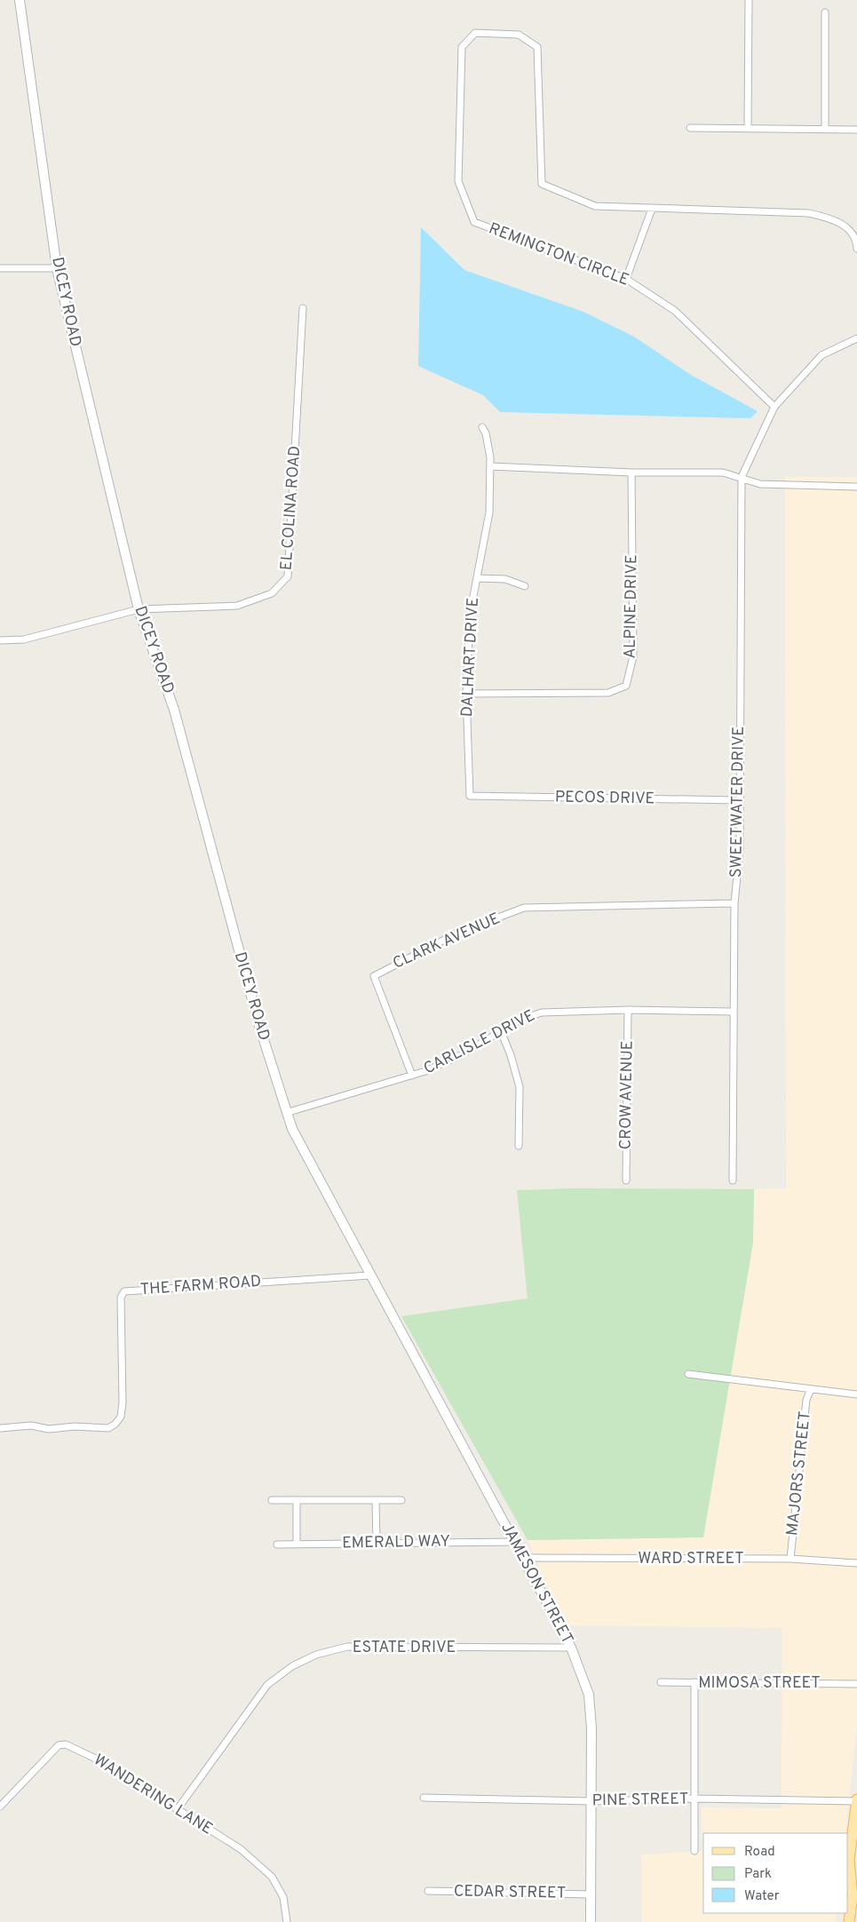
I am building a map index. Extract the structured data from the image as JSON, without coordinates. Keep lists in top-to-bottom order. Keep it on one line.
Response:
{"streets":{"street":["REMINGTON CIRCLE","DICEY ROAD","EL COLINA ROAD","ALPINE DRIVE","DALHART DRIVE","PECOS DRIVE","SWEETWATER DRIVE","CLARK AVENUE","CARLISLE DRIVE","CROW AVENUE","THE FARM ROAD","MAJORS STREET","EMERALD WAY","WARD STREET","JAMESON STREET","ESTATE DRIVE","MIMOSA STREET","WANDERING LANE","PINE STREET","CEDAR STREET"]},"crossings":[["REMINGTON CIRCLE","SWEETWATER DRIVE"],["DICEY ROAD","EL COLINA ROAD"],["DICEY ROAD","CARLISLE DRIVE"],["DICEY ROAD","THE FARM ROAD"],["DICEY ROAD","JAMESON STREET"],["ALPINE DRIVE","DALHART DRIVE"],["DALHART DRIVE","PECOS DRIVE"],["PECOS DRIVE","SWEETWATER DRIVE"],["SWEETWATER DRIVE","CLARK AVENUE"],["SWEETWATER DRIVE","CARLISLE DRIVE"],["CLARK AVENUE","CARLISLE DRIVE"],["CARLISLE DRIVE","CROW AVENUE"],["THE FARM ROAD","JAMESON STREET"],["MAJORS STREET","WARD STREET"],["EMERALD WAY","JAMESON STREET"],["WARD STREET","JAMESON STREET"],["JAMESON STREET","ESTATE DRIVE"],["JAMESON STREET","PINE STREET"],["JAMESON STREET","CEDAR STREET"],["ESTATE DRIVE","WANDERING LANE"]],"legend":["Road","Park","Water"]}
